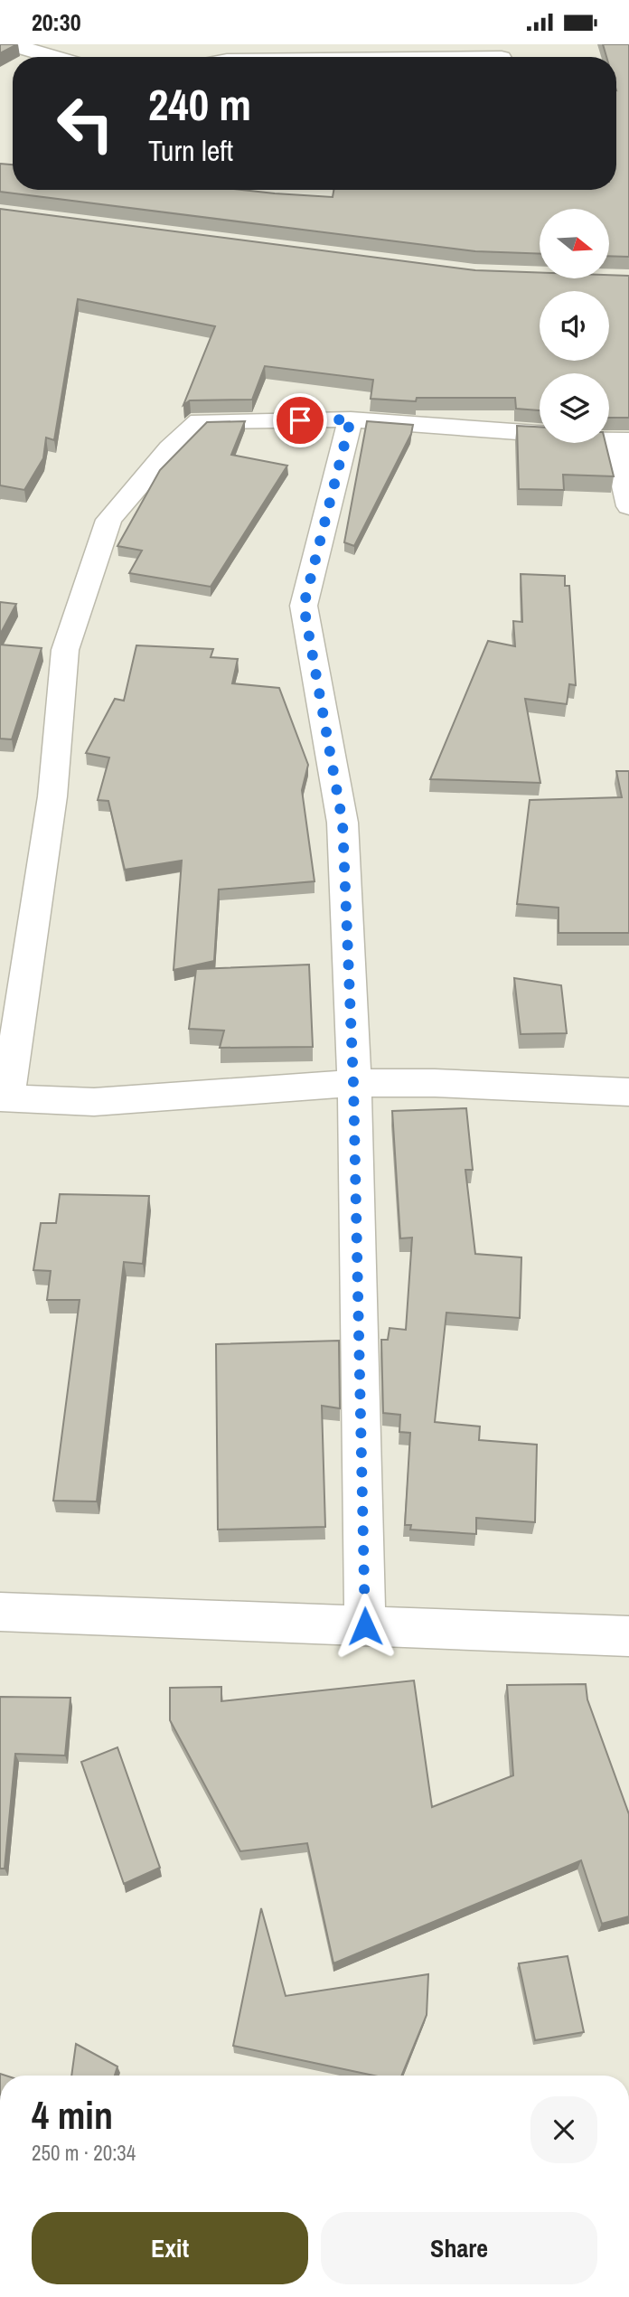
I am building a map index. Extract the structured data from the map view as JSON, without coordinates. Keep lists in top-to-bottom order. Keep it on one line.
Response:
{"north":"right","page":{"status":"20:30","turn":["240 m","Turn left"],"heading":["4 min","250 m · 20:34"],"buttons":["Exit","Share"]}}
